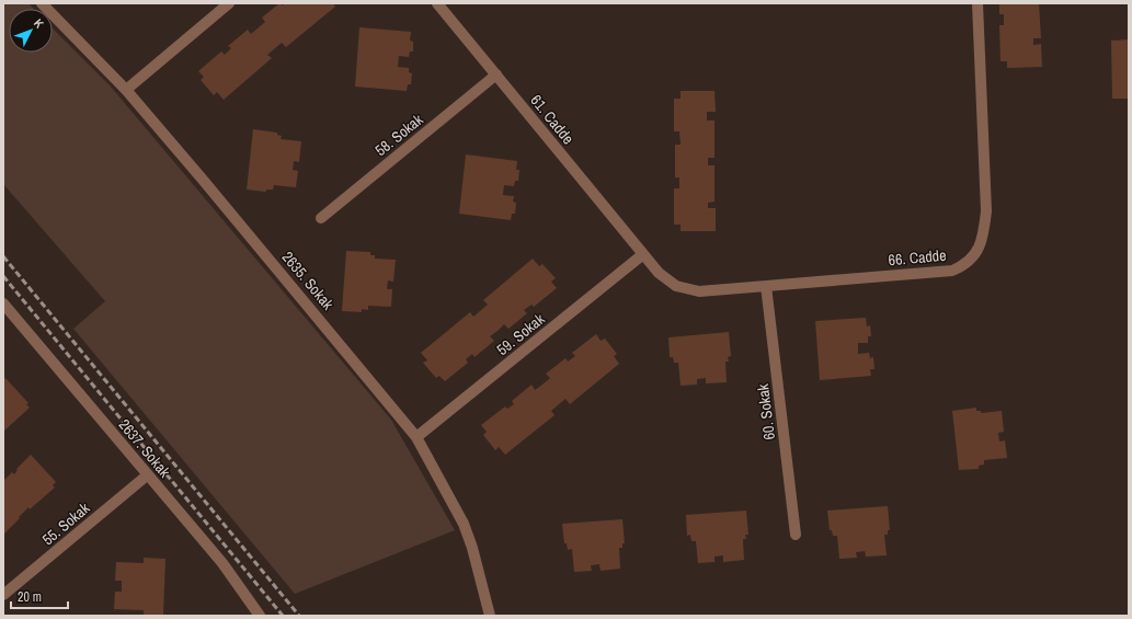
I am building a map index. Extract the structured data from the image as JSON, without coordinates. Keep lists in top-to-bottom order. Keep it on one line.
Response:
{"streets":{"street":["61. Cadde","58. Sokak","66. Cadde","2635. Sokak","59. Sokak","60. Sokak","2637. Sokak","55. Sokak"]},"crossings":[["61. Cadde","58. Sokak"],["61. Cadde","66. Cadde"],["61. Cadde","59. Sokak"],["66. Cadde","59. Sokak"],["66. Cadde","60. Sokak"],["2635. Sokak","59. Sokak"],["2637. Sokak","55. Sokak"]],"scale_bar":"20 m","north":"top right"}
